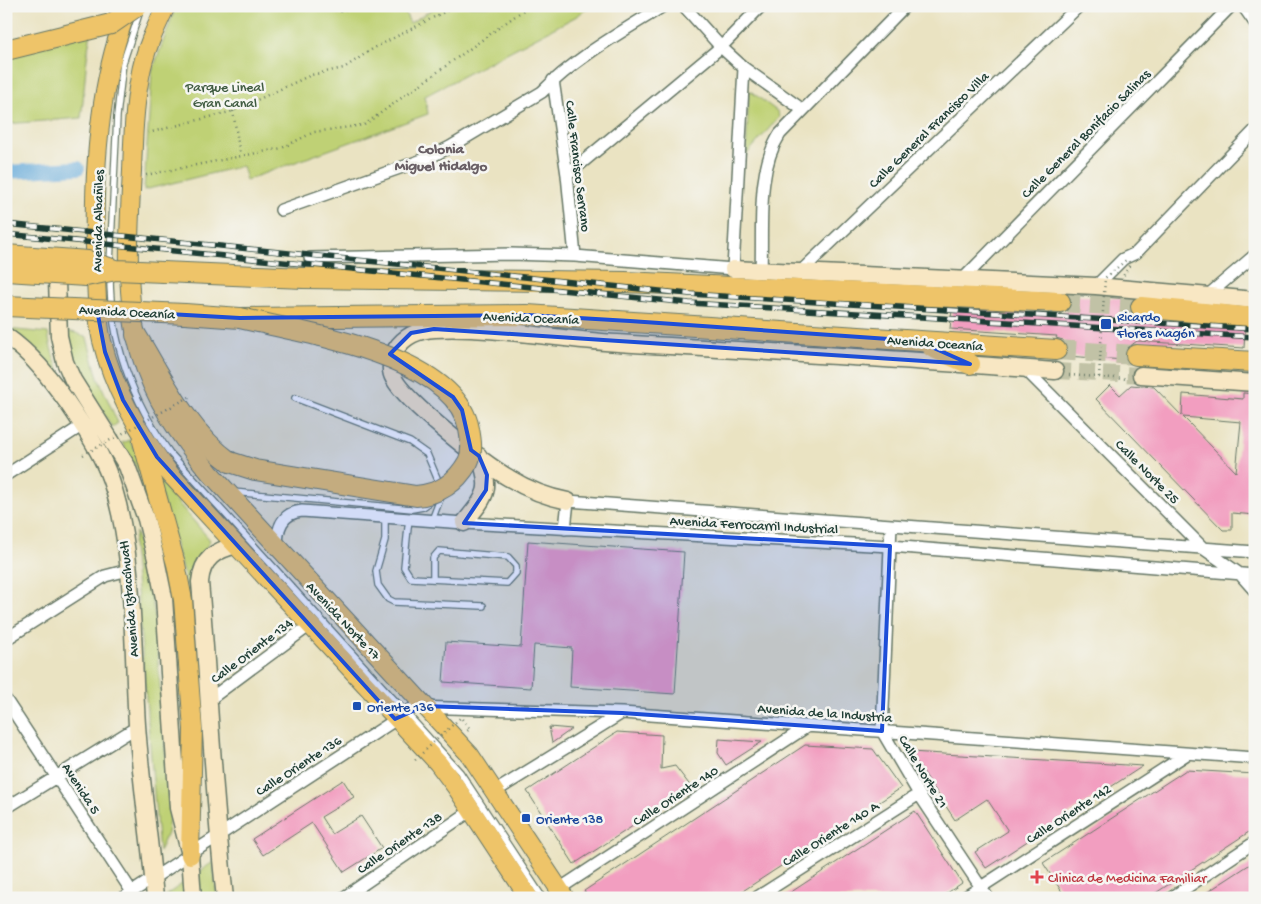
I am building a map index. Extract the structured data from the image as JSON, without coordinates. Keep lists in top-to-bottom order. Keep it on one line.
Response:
{"streets":{"highway":["Avenida Oceanía"],"main road":["Avenida Albañiles","Avenida Iztaccíhuatl","Avenida Norte 17"],"street":["Calle General Francisco Villa","Calle General Bonifacio Salinas","Calle Francisco Serrano","Calle Norte 25","Avenida Ferrocarril Industrial","Calle Oriente 134","Avenida de la Industria","Calle Oriente 136","Calle Norte 21","Avenida 5","Calle Oriente 140","Calle Oriente 142","Calle Oriente 140 A","Calle Oriente 138"]},"crossings":[["Avenida Albañiles","Avenida Norte 17"],["Avenida Oceanía","Calle Norte 25"],["Avenida Oceanía","Avenida Ferrocarril Industrial"],["Calle Norte 25","Avenida Ferrocarril Industrial"],["Avenida Ferrocarril Industrial","Avenida Norte 17"],["Avenida Ferrocarril Industrial","Calle Norte 21"],["Avenida Iztaccíhuatl","Calle Oriente 136"],["Avenida Norte 17","Calle Oriente 134"],["Avenida Norte 17","Avenida de la Industria"],["Avenida Norte 17","Calle Oriente 136"],["Avenida Norte 17","Calle Oriente 140"],["Avenida Norte 17","Calle Oriente 138"],["Avenida de la Industria","Calle Norte 21"],["Avenida de la Industria","Calle Oriente 140"],["Avenida de la Industria","Calle Oriente 142"],["Calle Oriente 136","Avenida 5"],["Calle Norte 21","Calle Oriente 142"],["Calle Norte 21","Calle Oriente 140 A"]],"districts":["Colonia Miguel Hidalgo"],"parks":["Parque Lineal Gran Canal"],"places":{"transit":["Ricardo Flores Magón","Oriente 136","Oriente 138"],"health":["Clinica de Medicina Familiar"]}}
